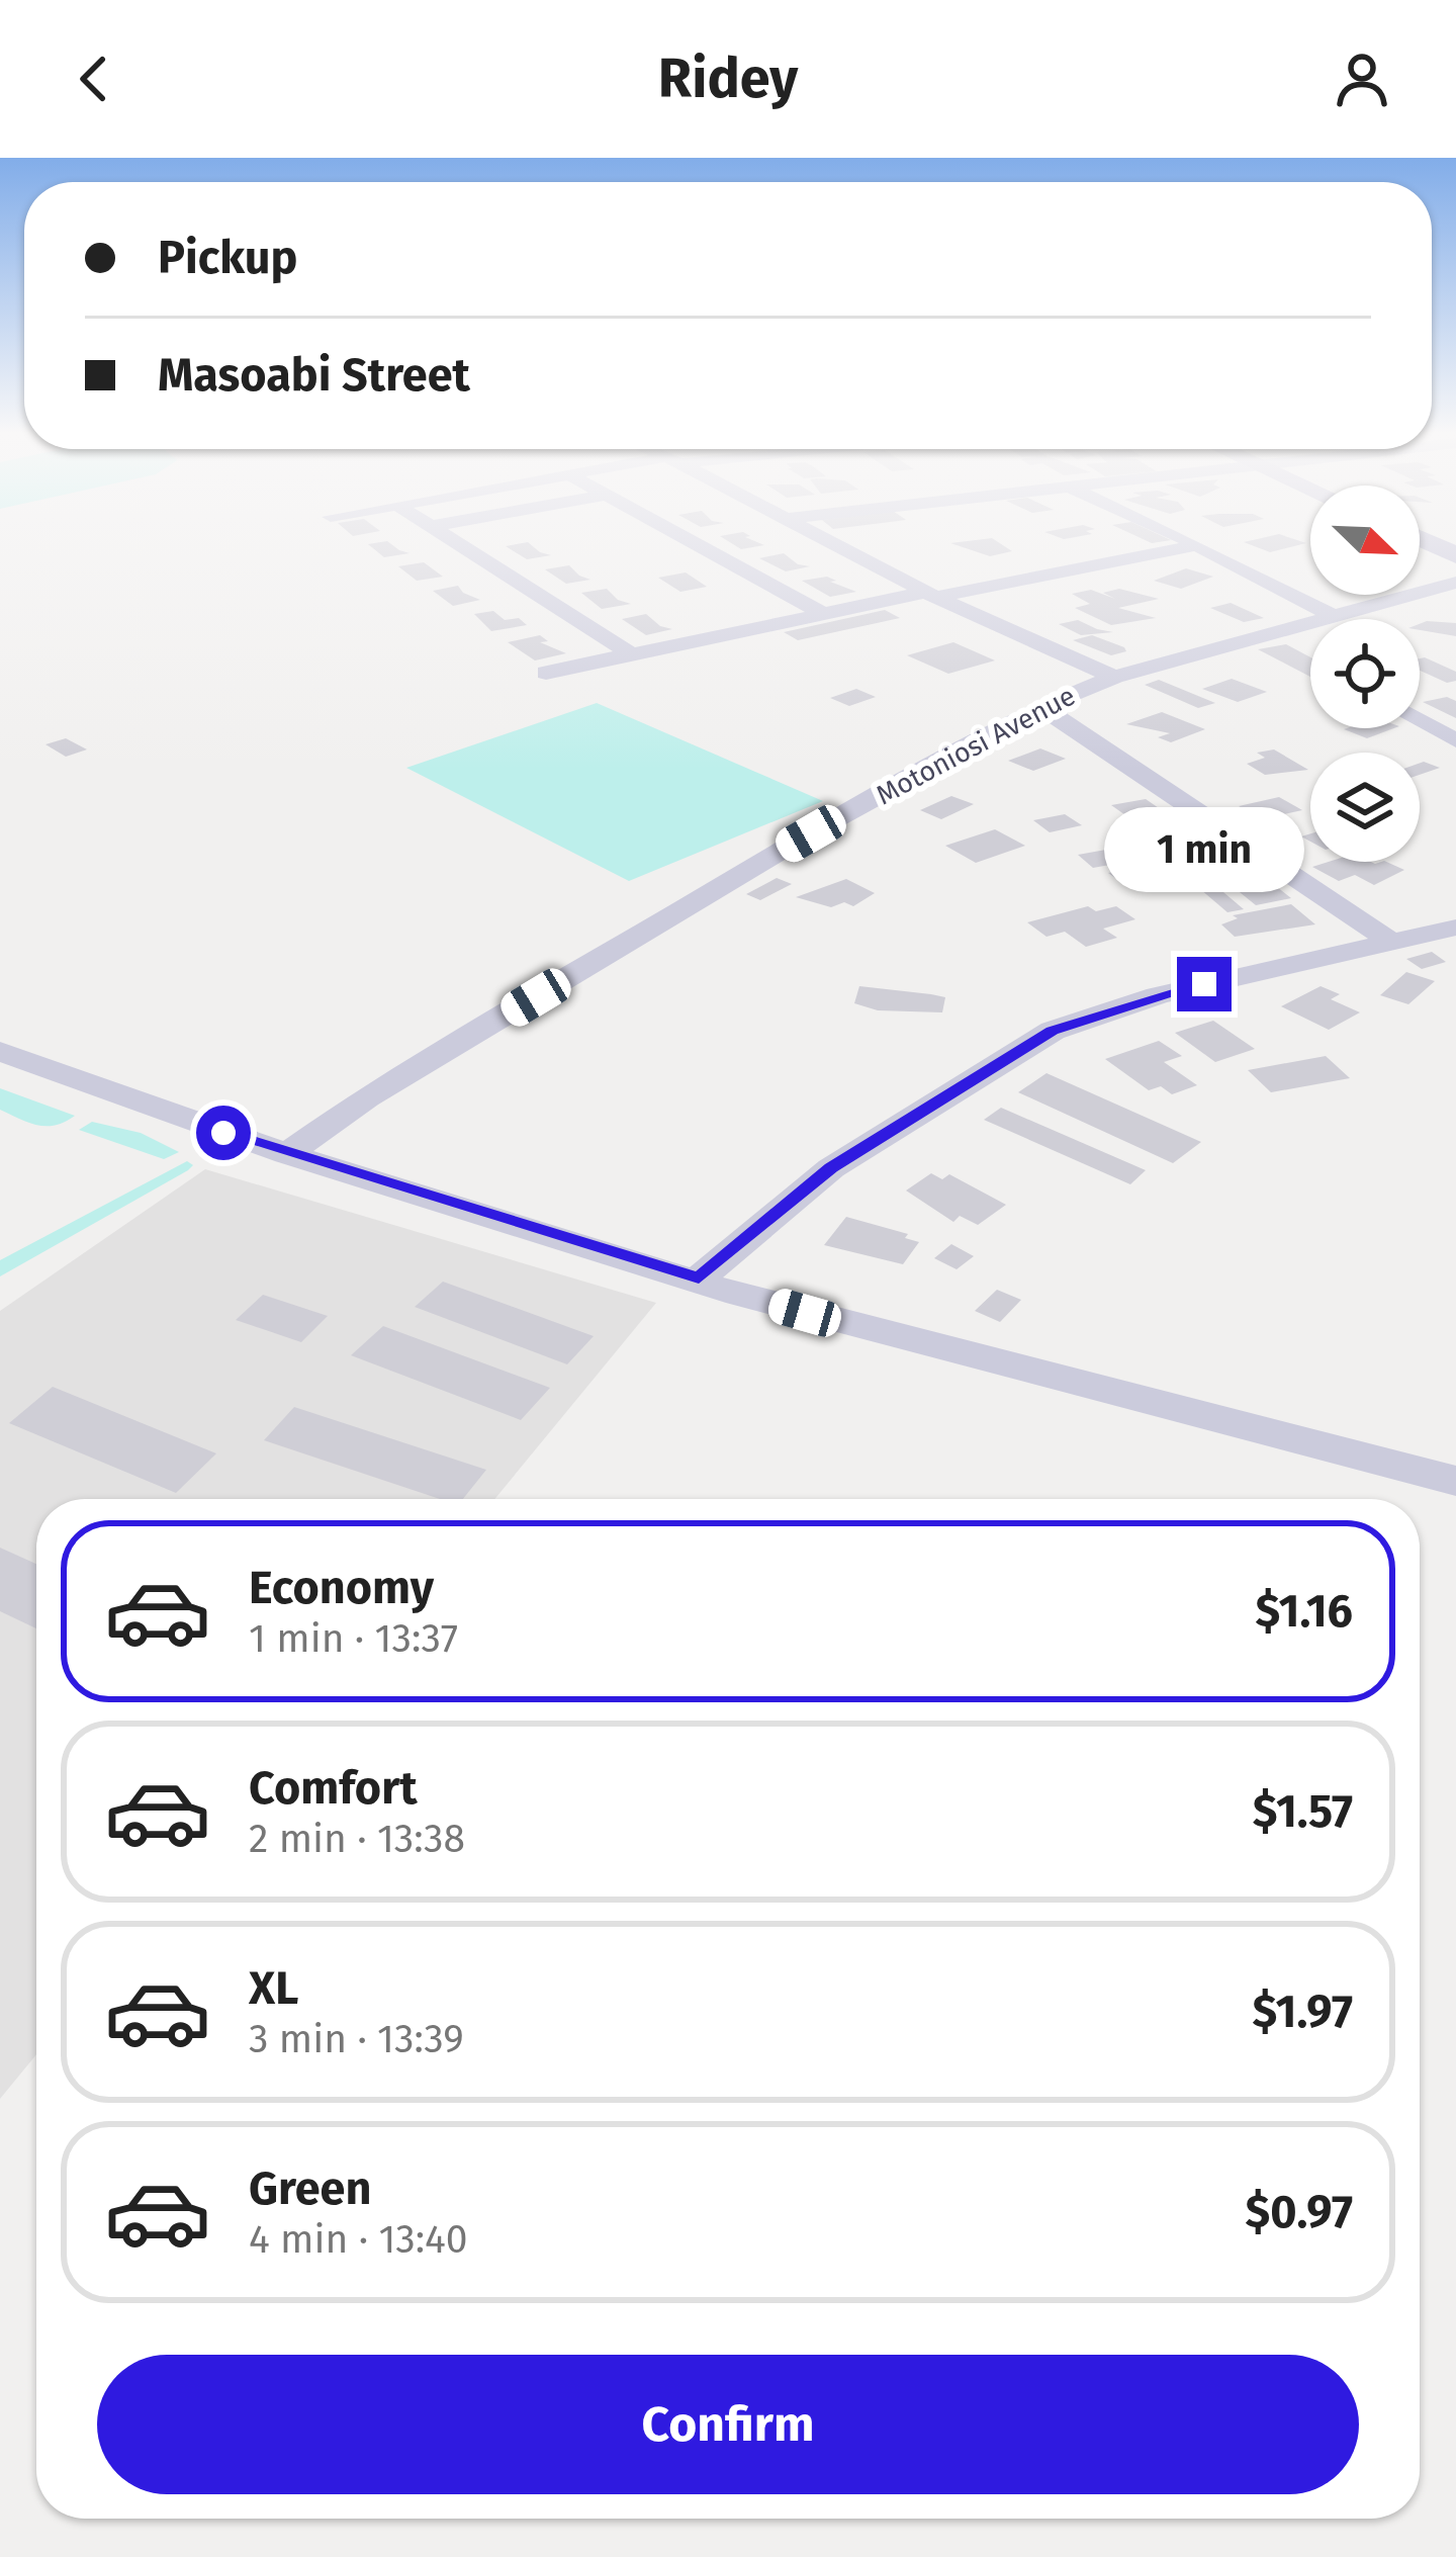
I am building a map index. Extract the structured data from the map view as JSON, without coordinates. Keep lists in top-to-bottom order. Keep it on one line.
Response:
{"streets":{"street":["Motoniosi Avenue"]},"north":"bottom right","page":{"header":"Ridey","banner":["Pickup","Masoabi Street"],"bubble":"1 min","list":[{"name":"Economy","note":"1 min · 13:37","value":"$1.16"},{"name":"Comfort","note":"2 min · 13:38","value":"$1.57"},{"name":"XL","note":"3 min · 13:39","value":"$1.97"},{"name":"Green","note":"4 min · 13:40","value":"$0.97"}],"buttons":"Confirm"}}
